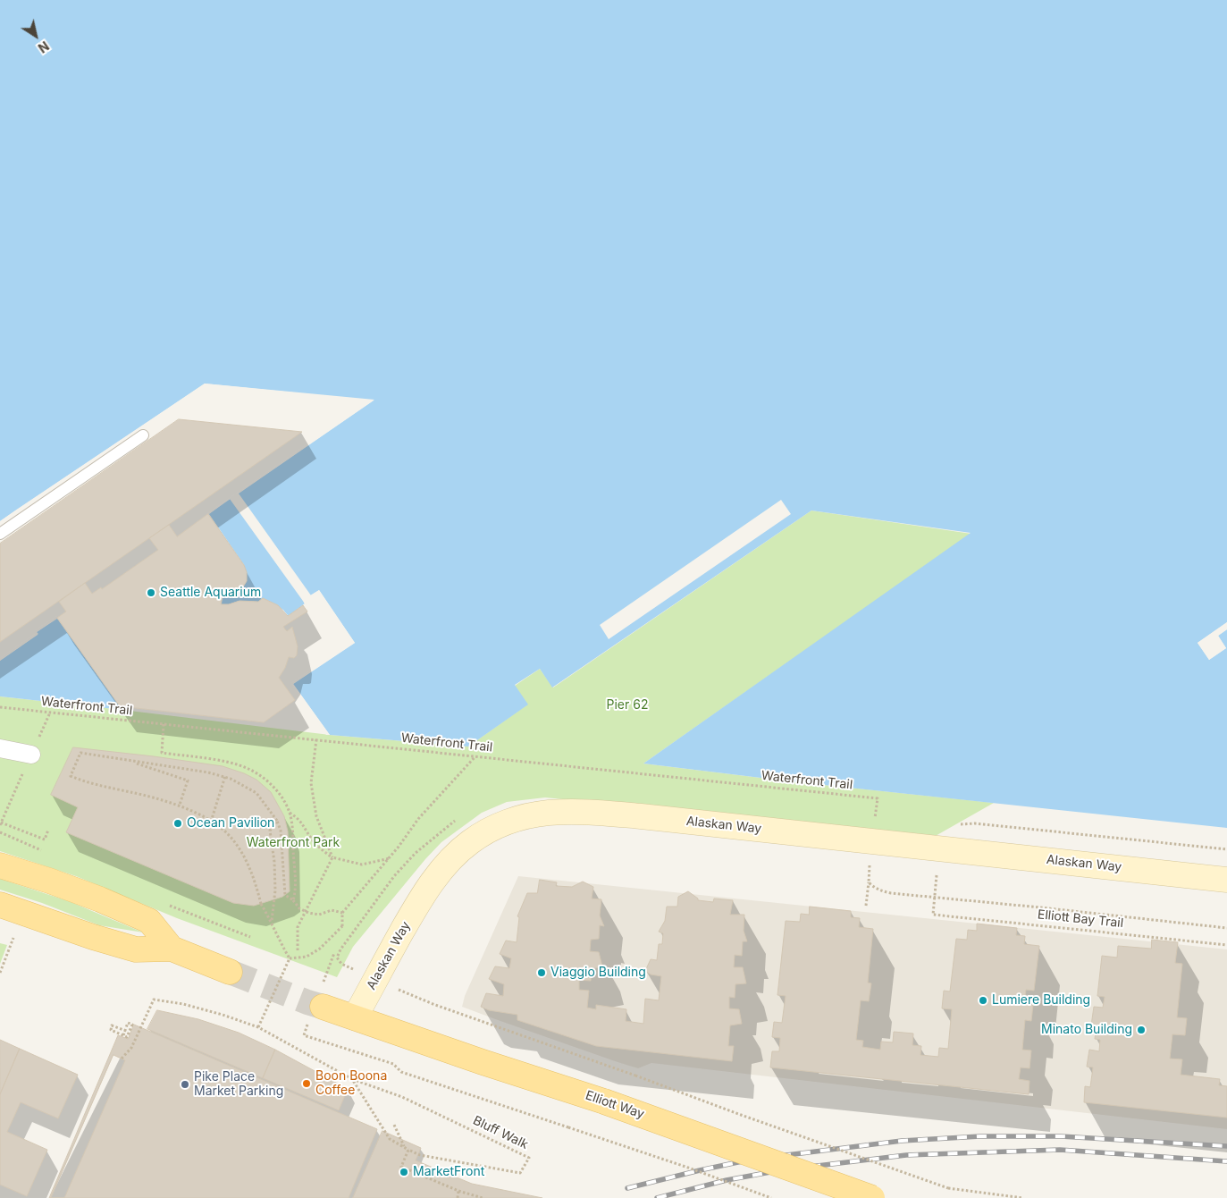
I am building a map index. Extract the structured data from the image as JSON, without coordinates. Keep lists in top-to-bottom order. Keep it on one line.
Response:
{"streets":{"main road":["Alaskan Way","Elliott Way"],"path":["Waterfront Trail","Elliott Bay Trail","Bluff Walk"]},"crossings":[["Alaskan Way","Elliott Way"]],"parks":["Pier 62","Waterfront Park"],"places":["Seattle Aquarium","Ocean Pavilion","Viaggio Building","Lumiere Building","Minato Building","Boon Boona Coffee","Pike Place Market Parking","MarketFront"],"north":"bottom right"}
